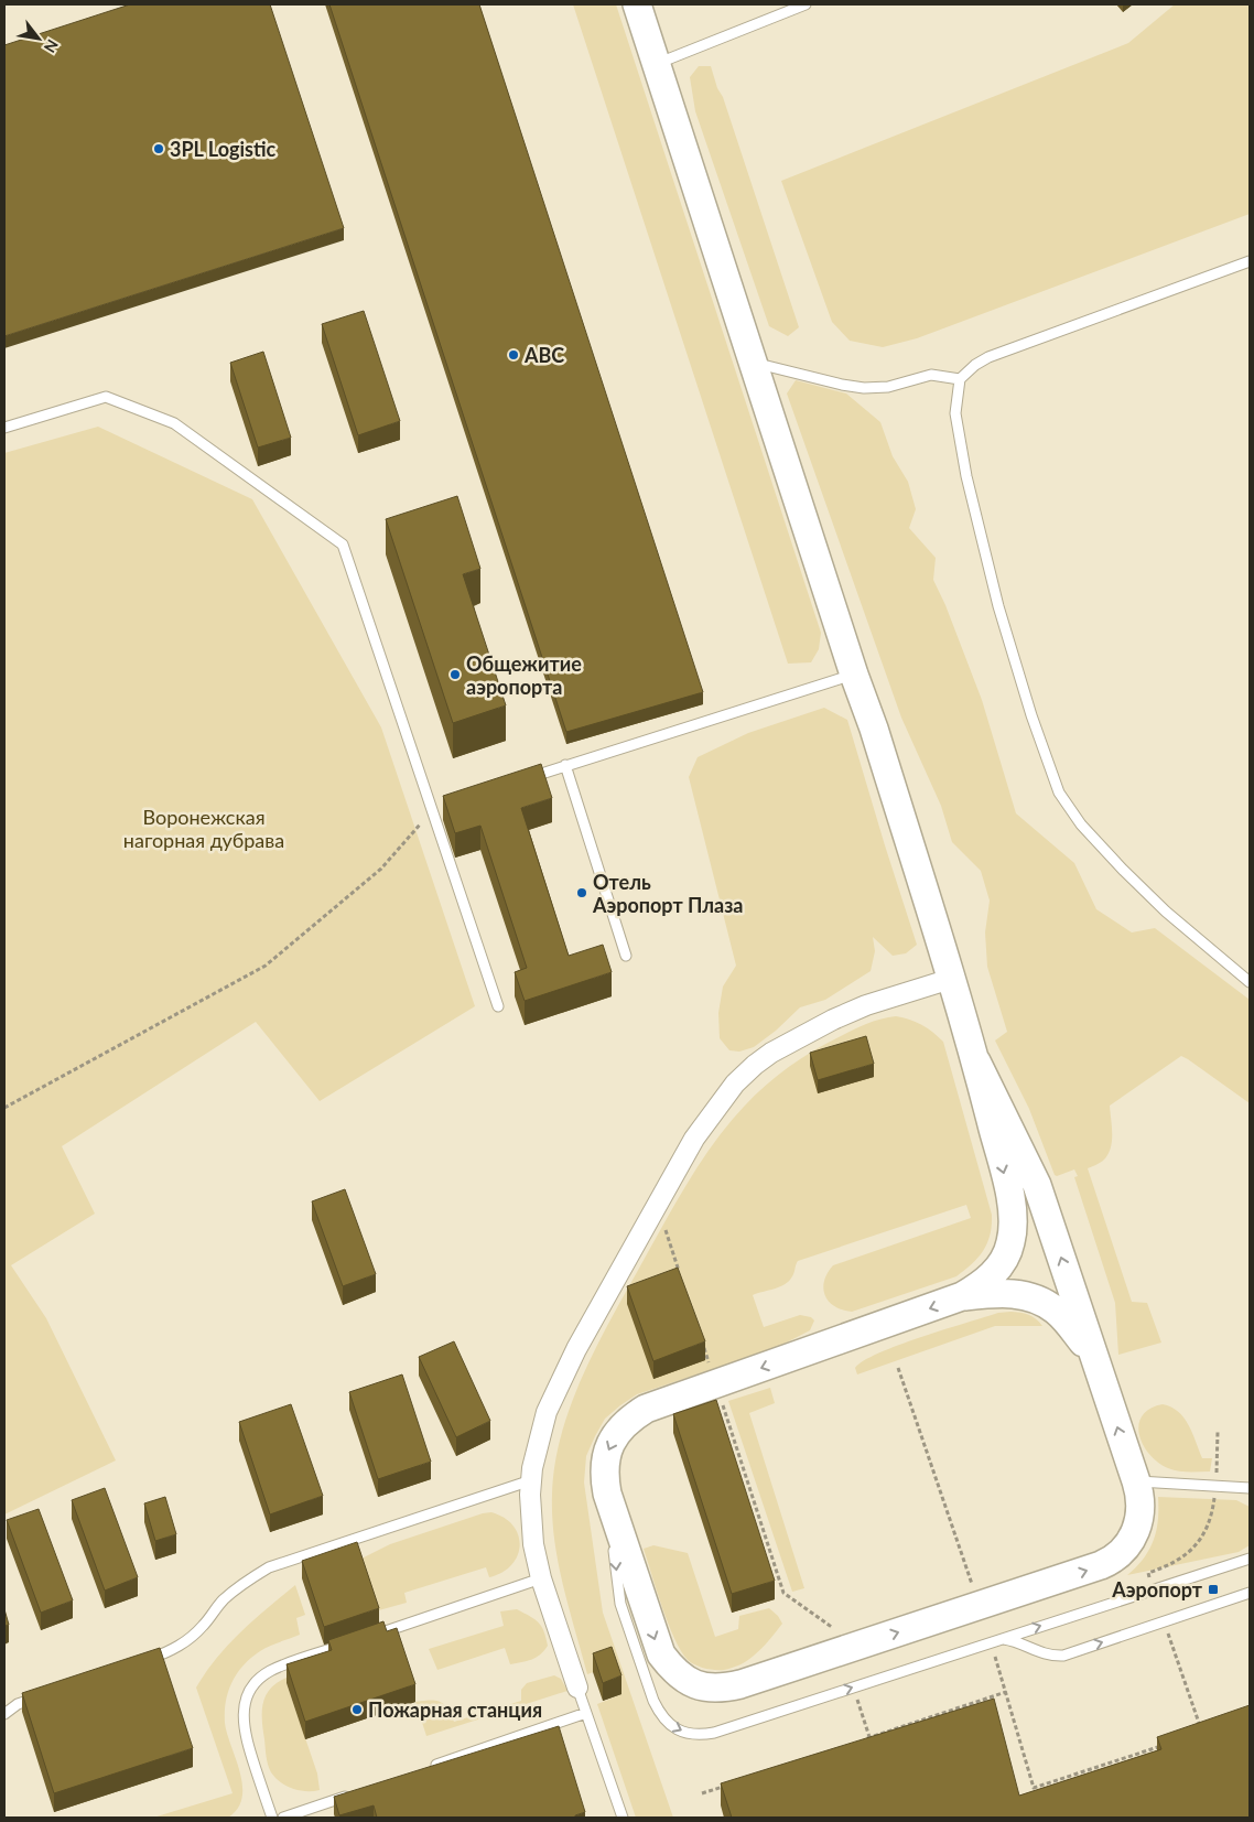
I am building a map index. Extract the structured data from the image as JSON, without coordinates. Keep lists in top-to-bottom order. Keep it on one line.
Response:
{"parks":["Воронежская нагорная дубрава"],"places":{"other":["3PL Logistic","ABC","Общежитие аэропорта","Отель Аэропорт Плаза","Пожарная станция"],"transit":["Аэропорт"]},"north":"bottom right"}
